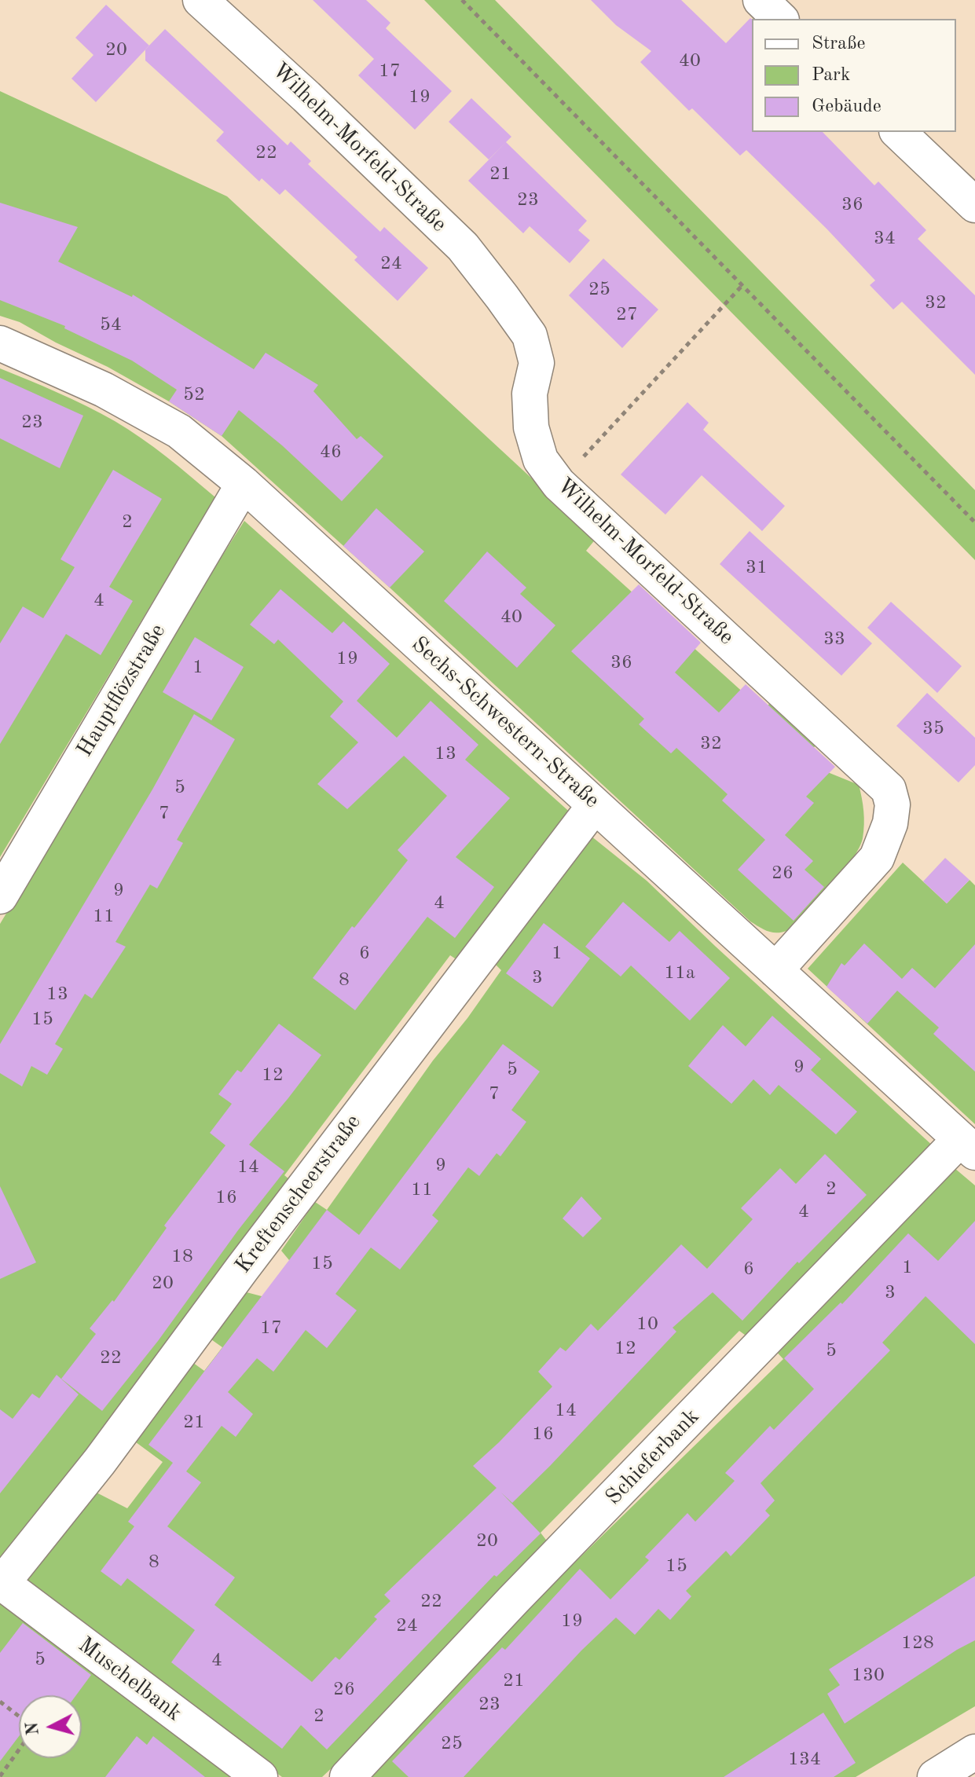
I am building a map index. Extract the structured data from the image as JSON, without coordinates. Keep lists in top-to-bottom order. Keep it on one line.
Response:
{"streets":{"street":["Wilhelm-Morfeld-Straße","Hauptflözstraße","Sechs-Schwestern-Straße","Kreftenscheerstraße","Schieferbank","Muschelbank"]},"crossings":[["Wilhelm-Morfeld-Straße","Sechs-Schwestern-Straße"],["Hauptflözstraße","Sechs-Schwestern-Straße"],["Sechs-Schwestern-Straße","Kreftenscheerstraße"],["Sechs-Schwestern-Straße","Schieferbank"],["Kreftenscheerstraße","Muschelbank"]],"house_numbers":["20","40","17","19","22","21","23","36","34","24","25","32","27","54","52","23","46","2","31","4","40","33","19","36","1","35","32","13","5","7","26","9","4","11","6","1","11a","3","8","13","15","9","5","12","7","9","14","2","11","16","4","18","15","1","6","20","3","10","17","12","5","22","14","21","16","20","8","15","22","19","24","128","5","4","130","21","26","23","2","25","134"],"legend":["Straße","Park","Gebäude"],"north":"left"}
